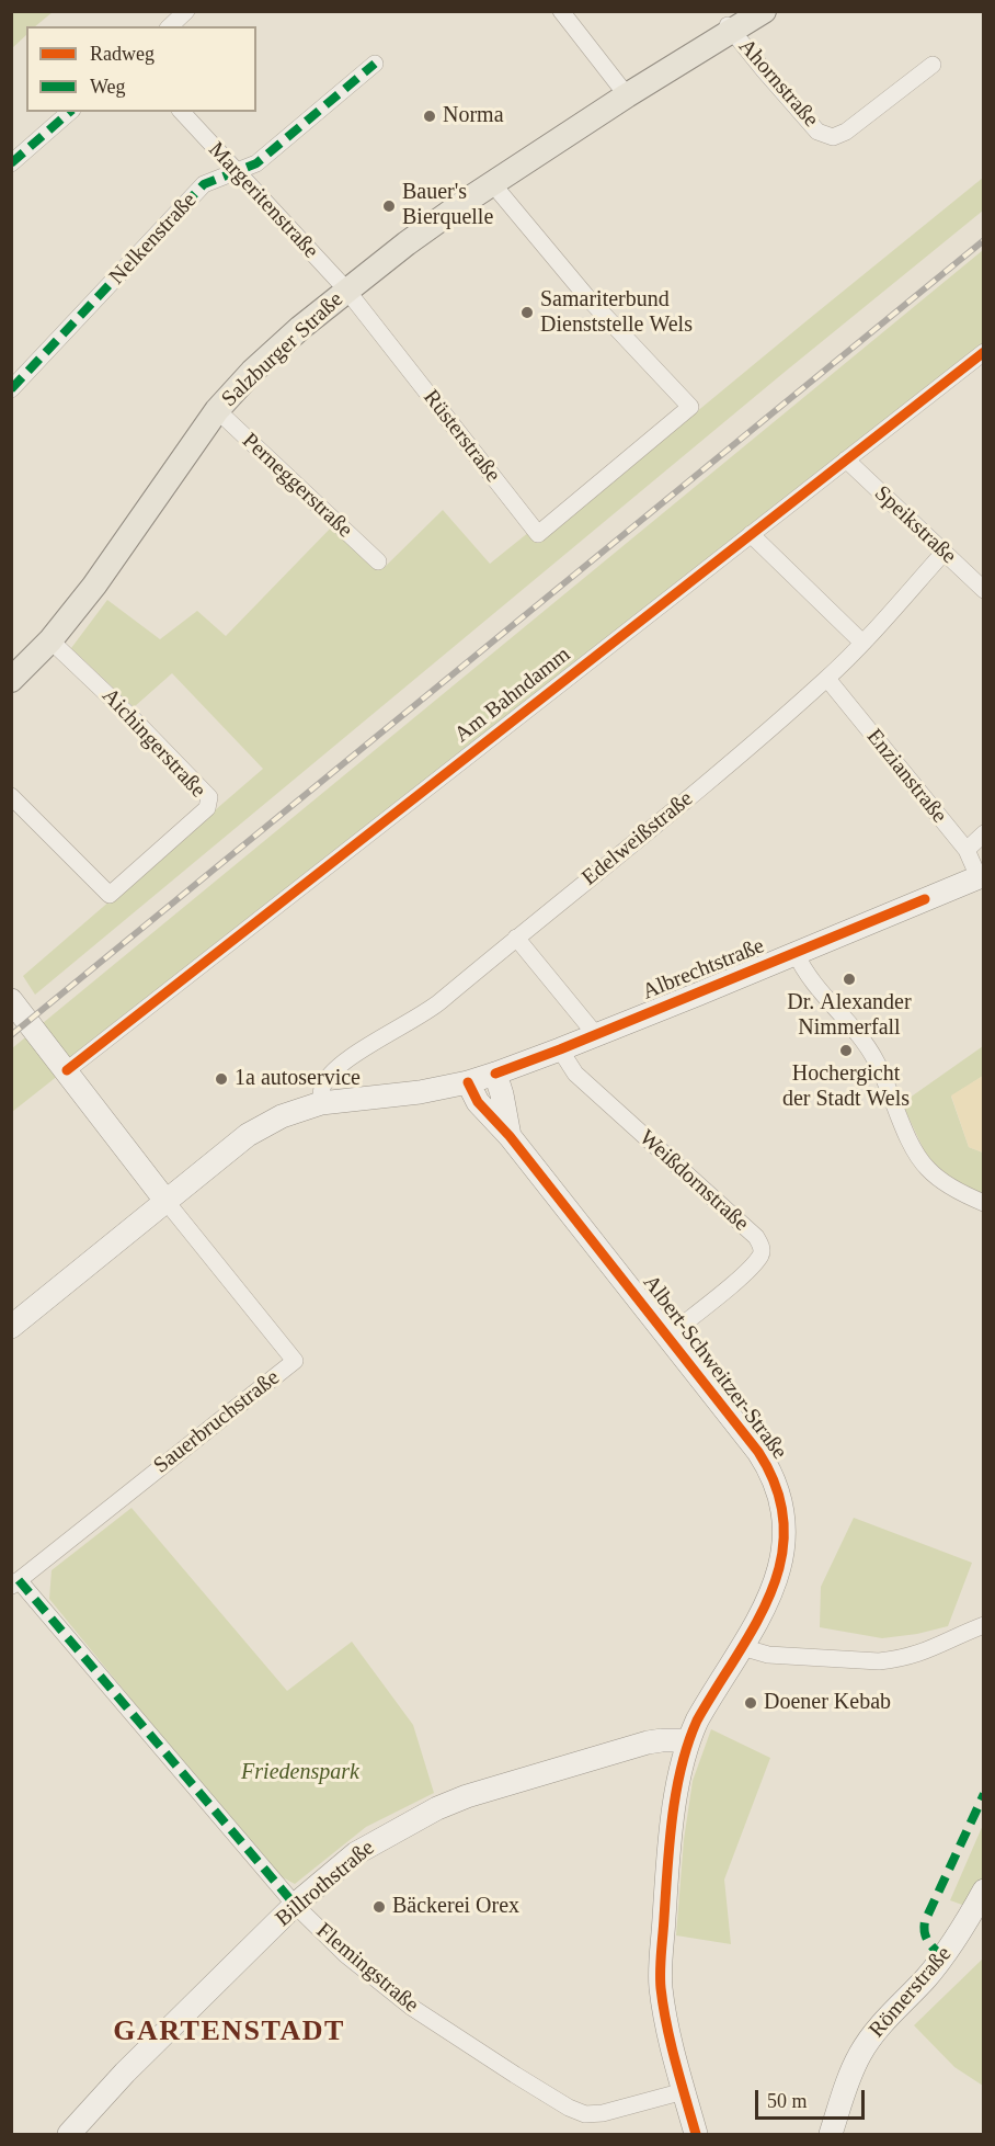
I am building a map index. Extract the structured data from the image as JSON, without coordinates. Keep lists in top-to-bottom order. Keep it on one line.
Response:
{"streets":{"main road":["Salzburger Straße"],"street":["Ahornstraße","Margeritenstraße","Nelkenstraße","Rüsterstraße","Perneggerstraße","Speikstraße","Am Bahndamm","Aichingerstraße","Enzianstraße","Edelweißstraße","Albrechtstraße","Weißdornstraße","Albert-Schweitzer-Straße","Sauerbruchstraße","Billrothstraße","Flemingstraße","Römerstraße"]},"crossings":[["Ahornstraße","Salzburger Straße"],["Margeritenstraße","Nelkenstraße"],["Margeritenstraße","Salzburger Straße"],["Margeritenstraße","Rüsterstraße"],["Salzburger Straße","Rüsterstraße"],["Salzburger Straße","Perneggerstraße"],["Salzburger Straße","Aichingerstraße"],["Speikstraße","Am Bahndamm"],["Speikstraße","Edelweißstraße"],["Enzianstraße","Edelweißstraße"],["Enzianstraße","Albrechtstraße"],["Edelweißstraße","Albrechtstraße"],["Albrechtstraße","Weißdornstraße"],["Albrechtstraße","Albert-Schweitzer-Straße"],["Albrechtstraße","Sauerbruchstraße"],["Weißdornstraße","Albert-Schweitzer-Straße"],["Albert-Schweitzer-Straße","Billrothstraße"],["Albert-Schweitzer-Straße","Flemingstraße"],["Sauerbruchstraße","Flemingstraße"],["Billrothstraße","Flemingstraße"]],"districts":["GARTENSTADT"],"parks":["Friedenspark"],"places":["Norma","Bauer's Bierquelle","Samariterbund Dienststelle Wels","Dr. Alexander Nimmerfall","Hochergicht der Stadt Wels","1a autoservice","Doener Kebab","Bäckerei Orex"],"legend":["Radweg","Weg"],"scale_bar":"50 m"}
